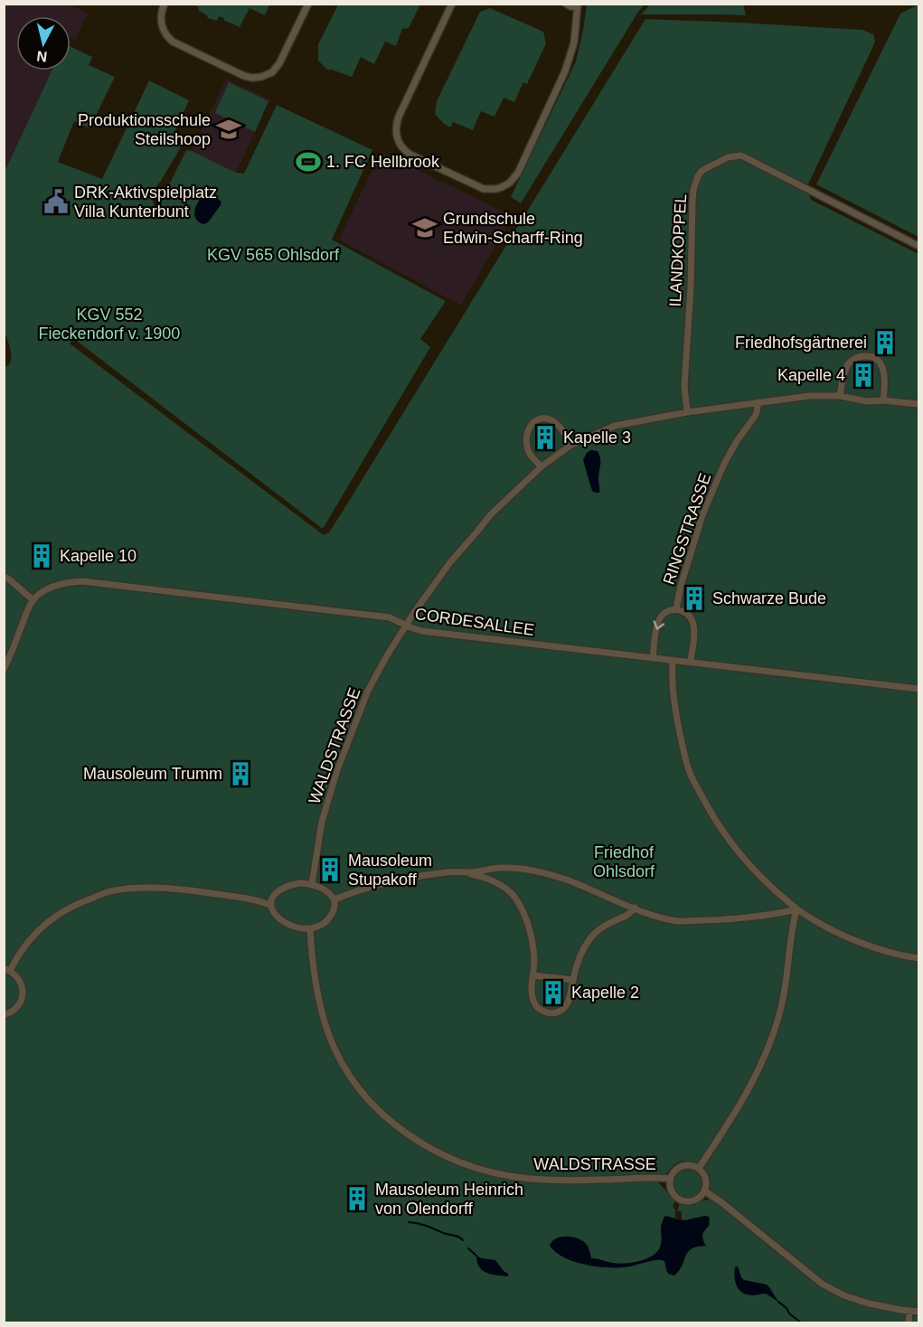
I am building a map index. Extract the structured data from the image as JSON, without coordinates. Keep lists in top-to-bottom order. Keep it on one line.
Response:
{"streets":{"street":["ILANDKOPPEL","RINGSTRASSE","CORDESALLEE","WALDSTRASSE"]},"crossings":[["RINGSTRASSE","CORDESALLEE"],["CORDESALLEE","WALDSTRASSE"]],"parks":["KGV 565 Ohlsdorf","KGV 552 Fieckendorf v. 1900","Friedhof Ohlsdorf"],"places":{"school or university":["Produktionsschule Steilshoop","Grundschule Edwin-Scharff-Ring"],"sports":["1. FC Hellbrook"],"public building":["DRK-Aktivspielplatz Villa Kunterbunt"],"building":["Friedhofsgärtnerei","Kapelle 4","Kapelle 3","Kapelle 10","Schwarze Bude","Mausoleum Trumm","Mausoleum Stupakoff","Kapelle 2","Mausoleum Heinrich von Olendorff"]},"north":"bottom"}
